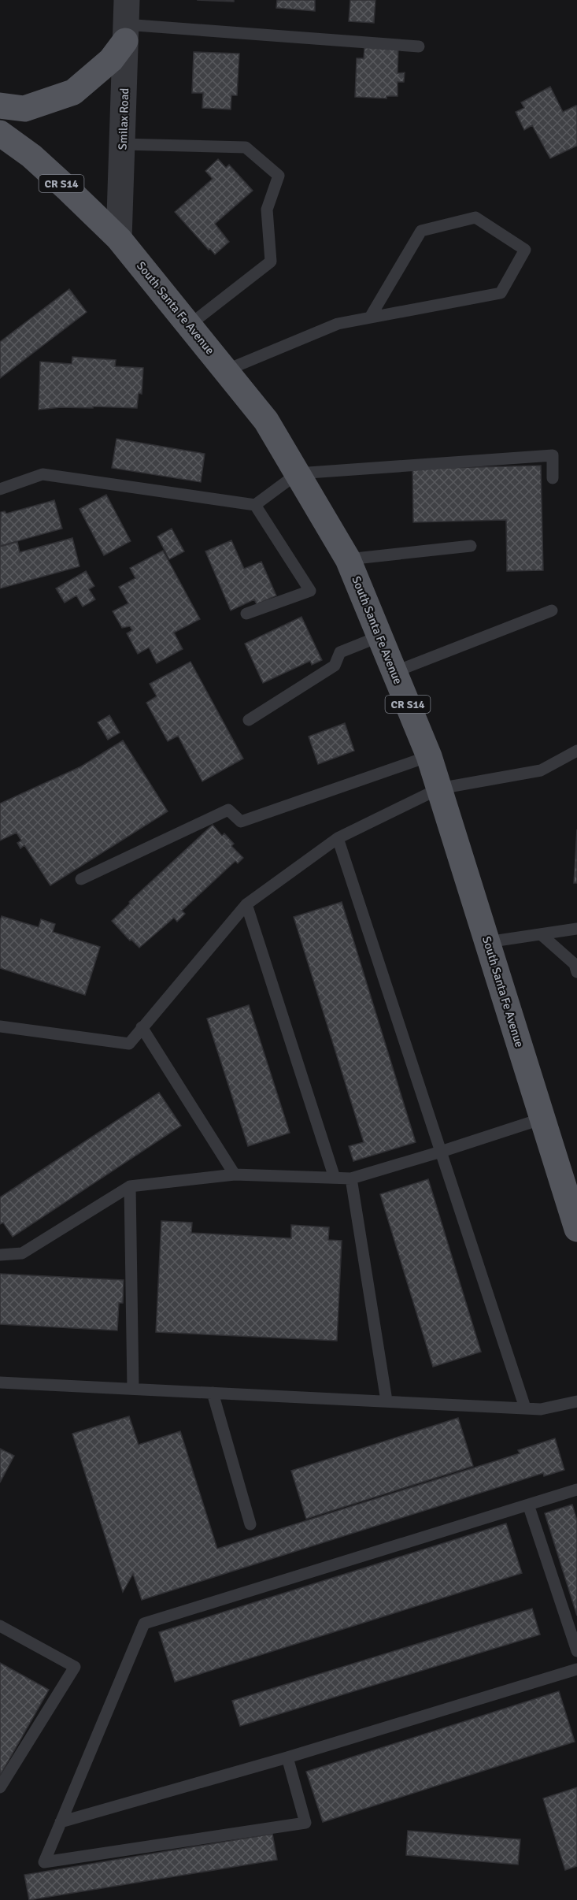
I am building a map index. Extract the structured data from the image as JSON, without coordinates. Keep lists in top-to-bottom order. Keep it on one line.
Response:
{"streets":{"main road":["CR S14","South Santa Fe Avenue"],"street":["Smilax Road"]},"crossings":[["Smilax Road","South Santa Fe Avenue"]]}
